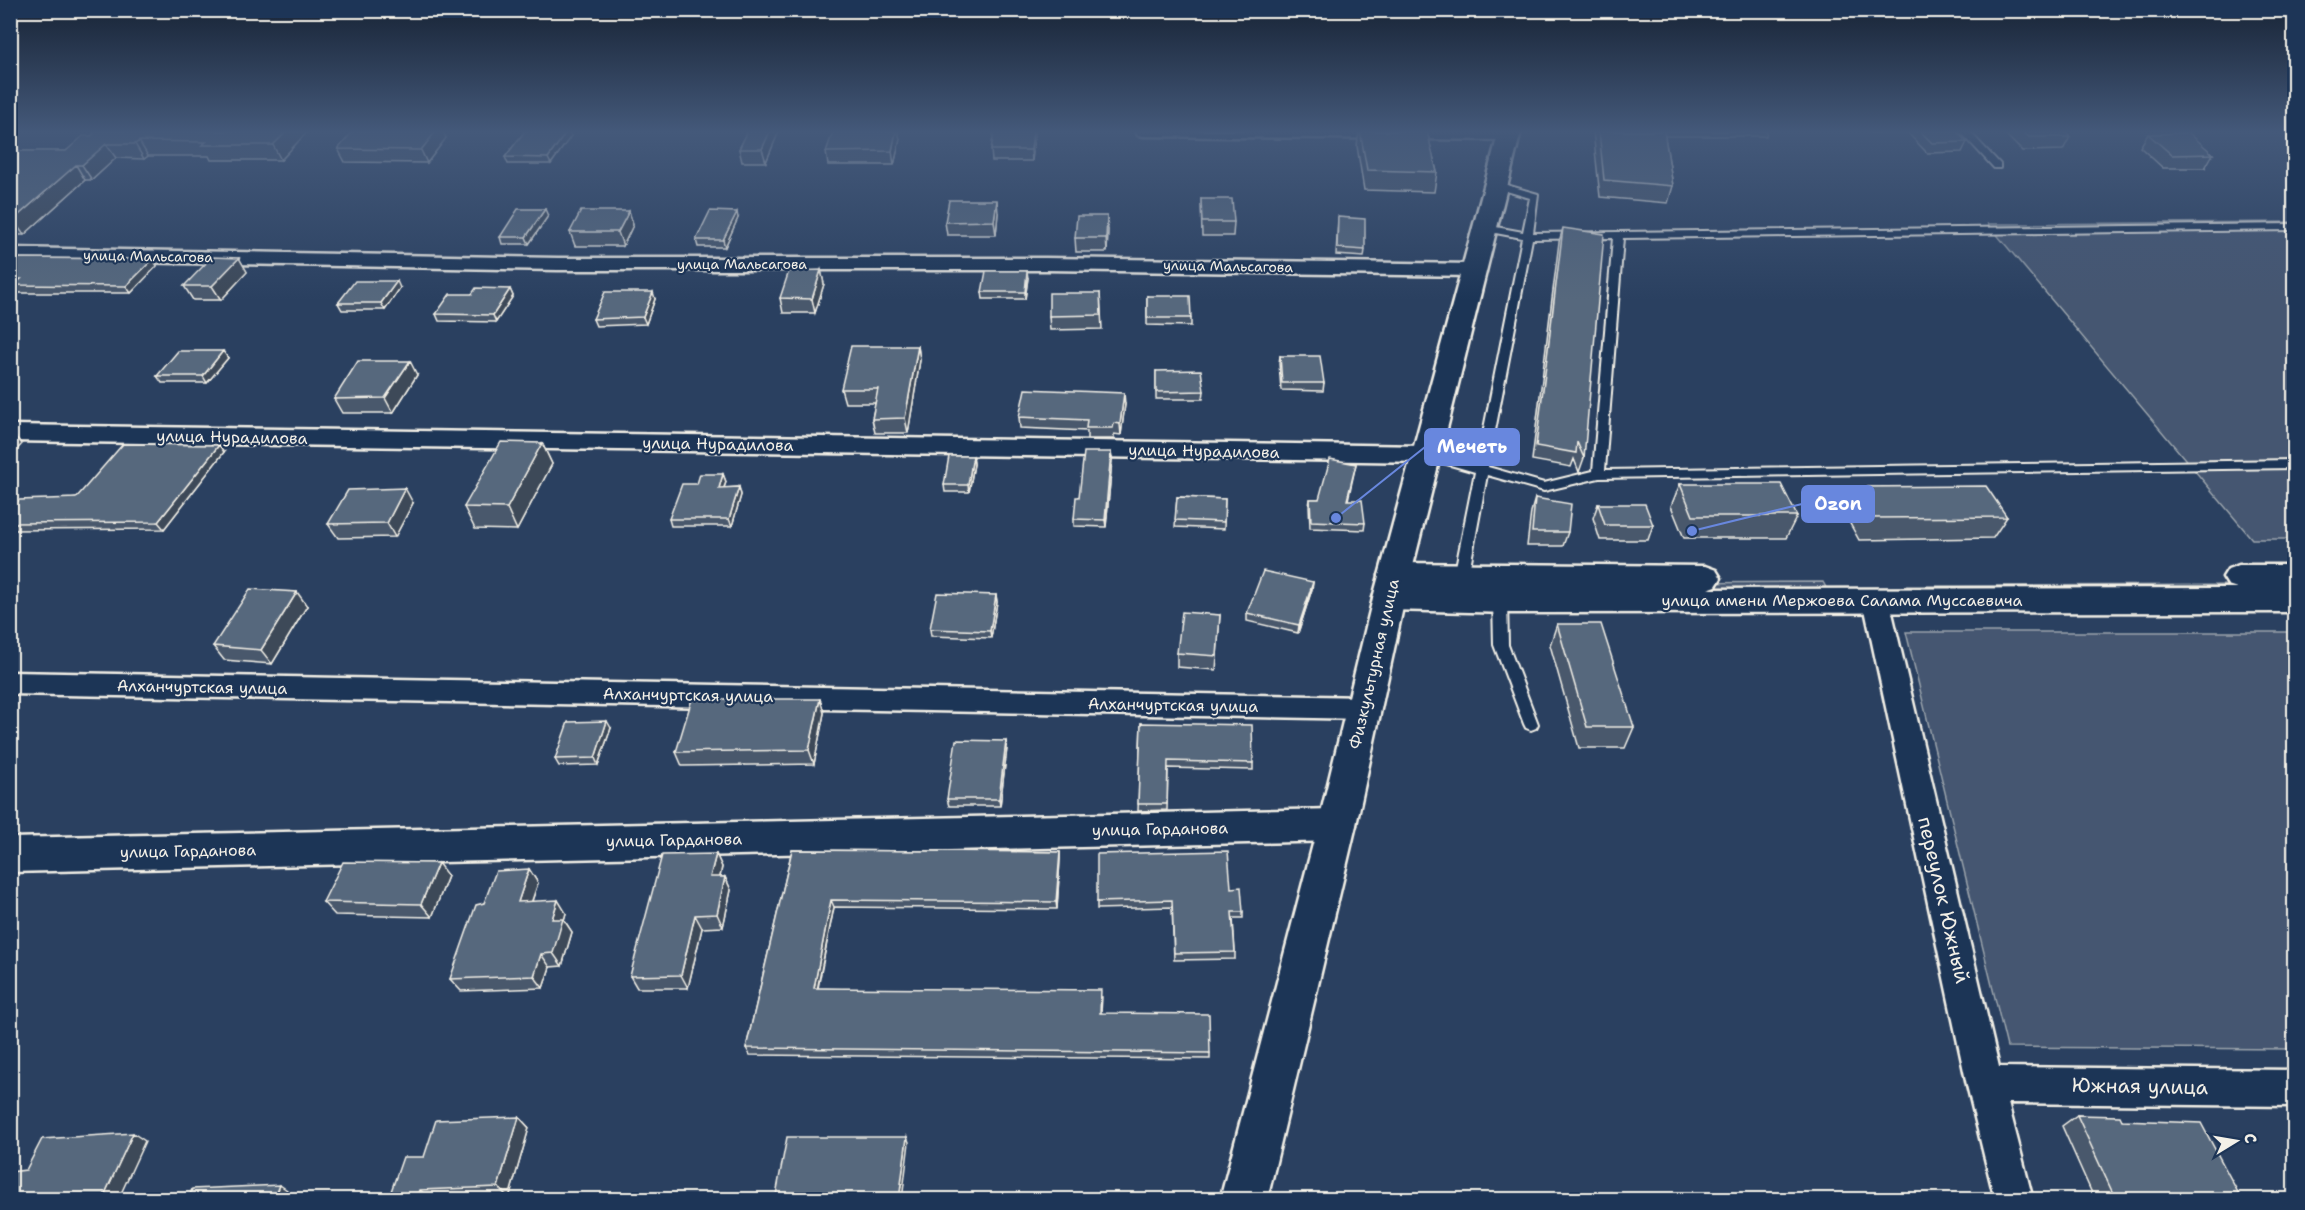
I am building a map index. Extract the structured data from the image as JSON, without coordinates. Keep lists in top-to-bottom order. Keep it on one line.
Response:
{"streets":{"street":["улица Мальсагова","улица Нурадилова","улица имени Мержоева Салама Муссаевича","Физкультурная улица","Алханчуртская улица","улица Гарданова","переулок Южный","Южная улица"]},"crossings":[["улица Мальсагова","Физкультурная улица"],["улица Нурадилова","Физкультурная улица"],["улица имени Мержоева Салама Муссаевича","Физкультурная улица"],["улица имени Мержоева Салама Муссаевича","переулок Южный"],["Физкультурная улица","Алханчуртская улица"],["Физкультурная улица","улица Гарданова"],["переулок Южный","Южная улица"]],"places":["Мечеть","Ozon"],"north":"right"}
